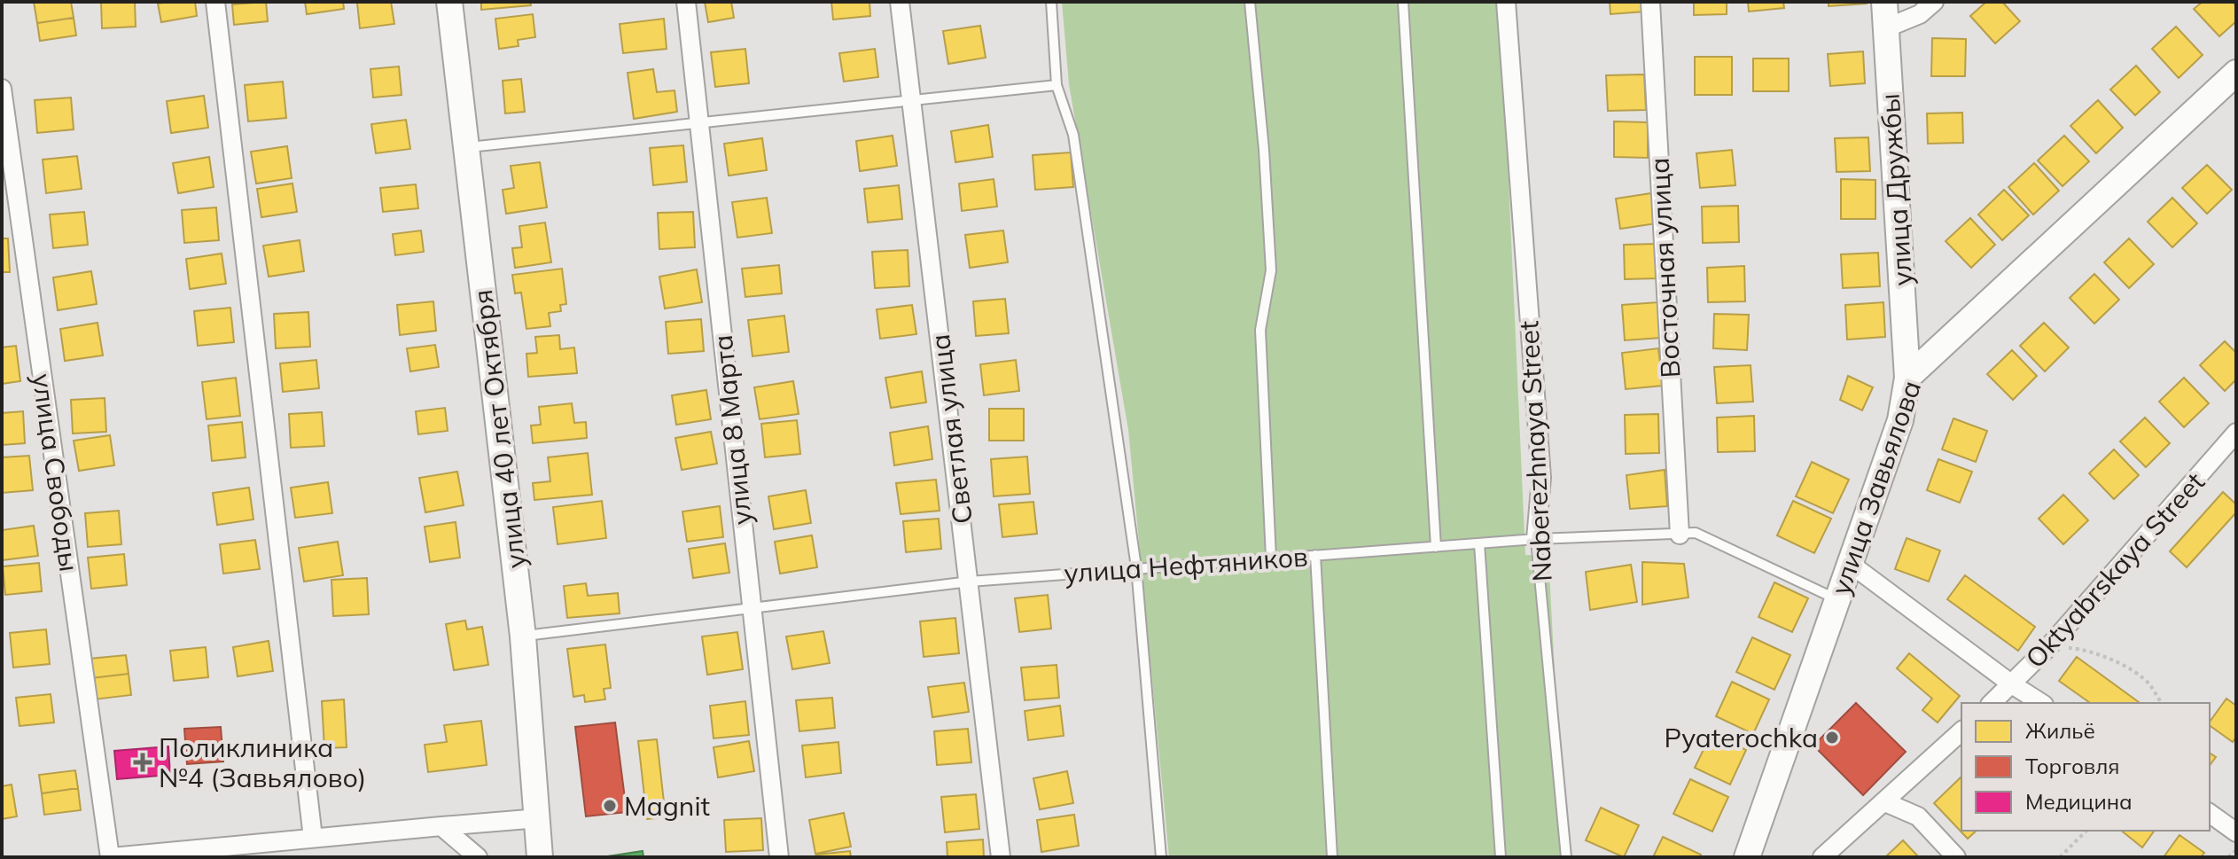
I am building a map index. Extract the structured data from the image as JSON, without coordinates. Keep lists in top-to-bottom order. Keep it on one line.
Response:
{"streets":{"street":["улица Дружбы","Восточная улица","улица 40 лет Октября","Светлая улица","улица 8 Марта","Naberezhnaya Street","улица Свободы","улица Завьялова","Oktyabrskaya Street"],"lane":["улица Нефтяников"]},"crossings":[["улица Дружбы","улица Завьялова"],["Восточная улица","улица Нефтяников"],["улица 40 лет Октября","улица Нефтяников"],["Светлая улица","улица Нефтяников"],["улица 8 Марта","улица Нефтяников"],["Naberezhnaya Street","улица Нефтяников"],["улица Завьялова","улица Нефтяников"]],"places":{"other":["Pyaterochka","Magnit"],"health":["Поликлиника №4 (Завьялово)"]},"legend":["Жильё","Торговля","Медицина"]}
